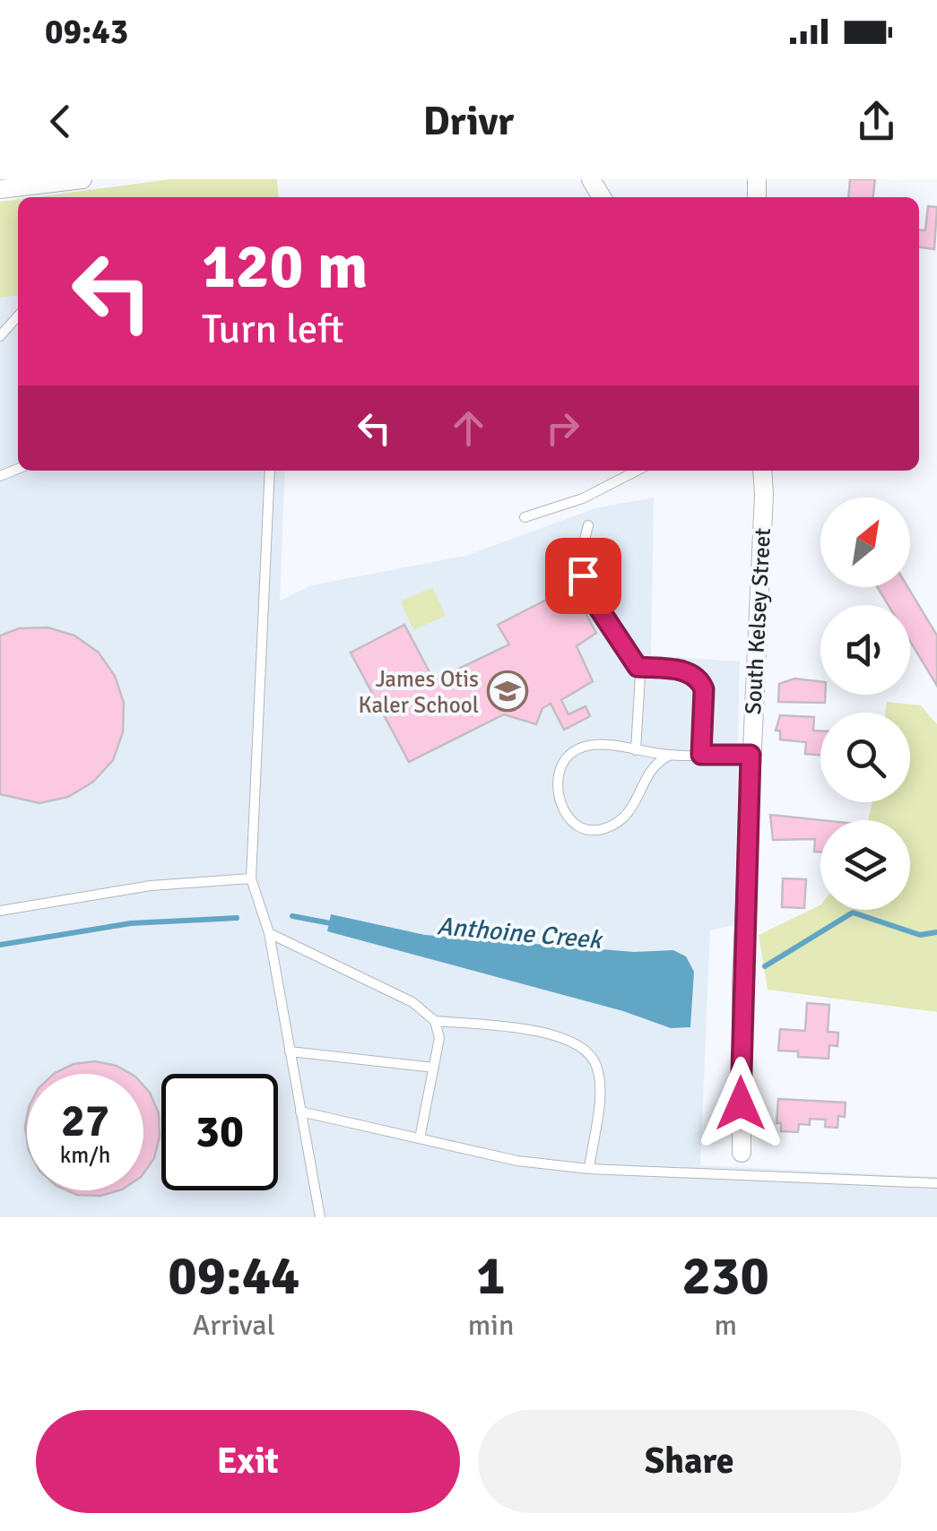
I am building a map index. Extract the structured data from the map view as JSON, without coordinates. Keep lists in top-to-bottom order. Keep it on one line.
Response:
{"streets":{"street":["South Kelsey Street"]},"water":["Anthoine Creek"],"places":{"school or university":["James Otis Kaler School"]},"north":"top right","page":{"status":"09:43","header":"Drivr","turn":["120 m","Turn left"],"speed":"27 km/h","limit":"30","eta":["09:44","Arrival","1","min","230","m"],"buttons":["Exit","Share"]}}
